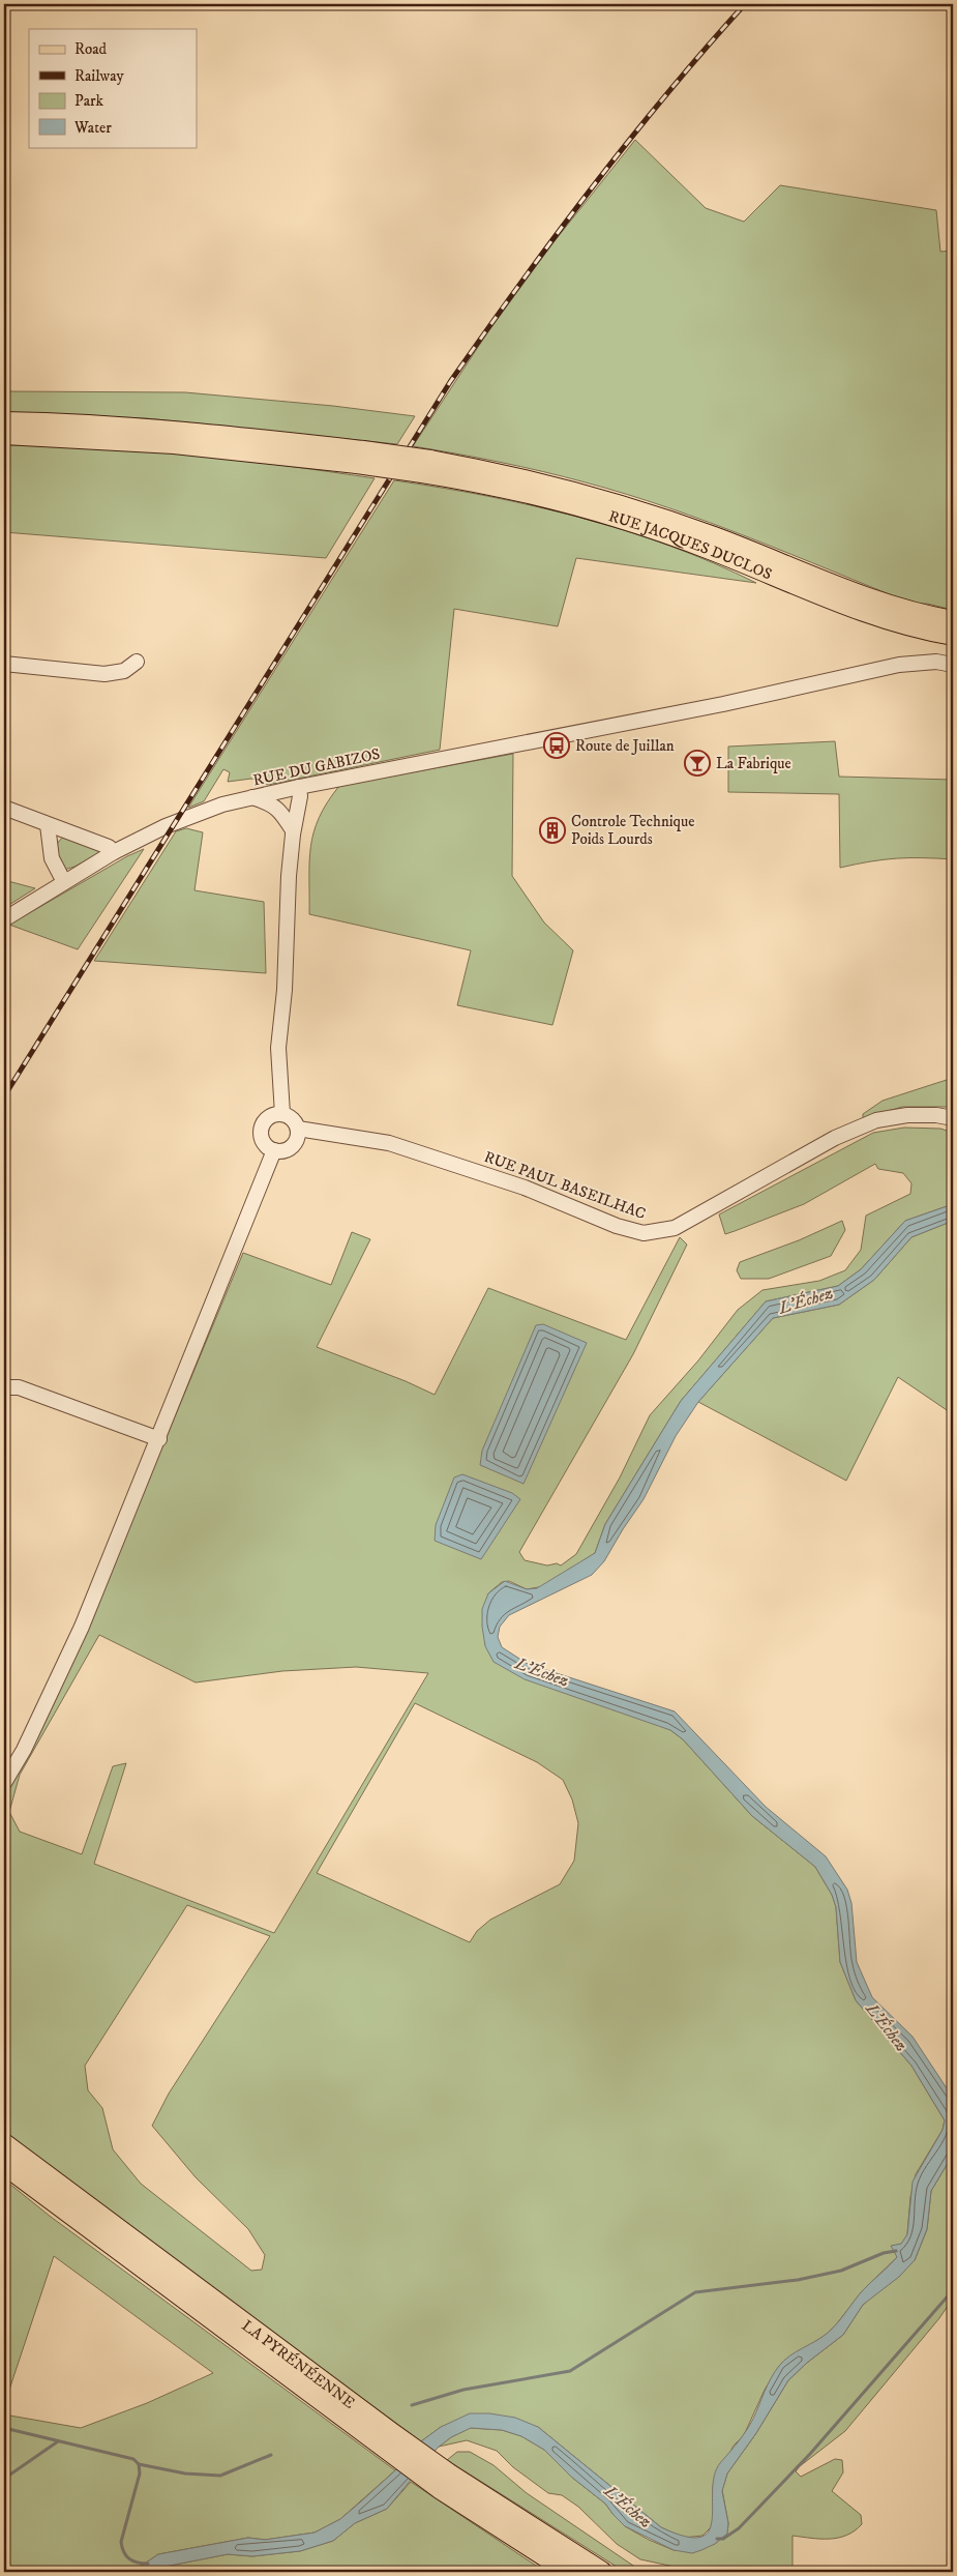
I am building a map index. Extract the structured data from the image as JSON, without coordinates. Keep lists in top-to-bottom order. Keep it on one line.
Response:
{"streets":{"highway":["LA PYRÉNÉENNE"],"main road":["RUE JACQUES DUCLOS"],"street":["RUE DU GABIZOS","RUE PAUL BASEILHAC"]},"water":["L'Échez"],"places":{"bus stop":["Route de Juillan"],"bar":["La Fabrique"],"building":["Controle Technique Poids Lourds"]},"legend":["Road","Railway","Park","Water"]}
